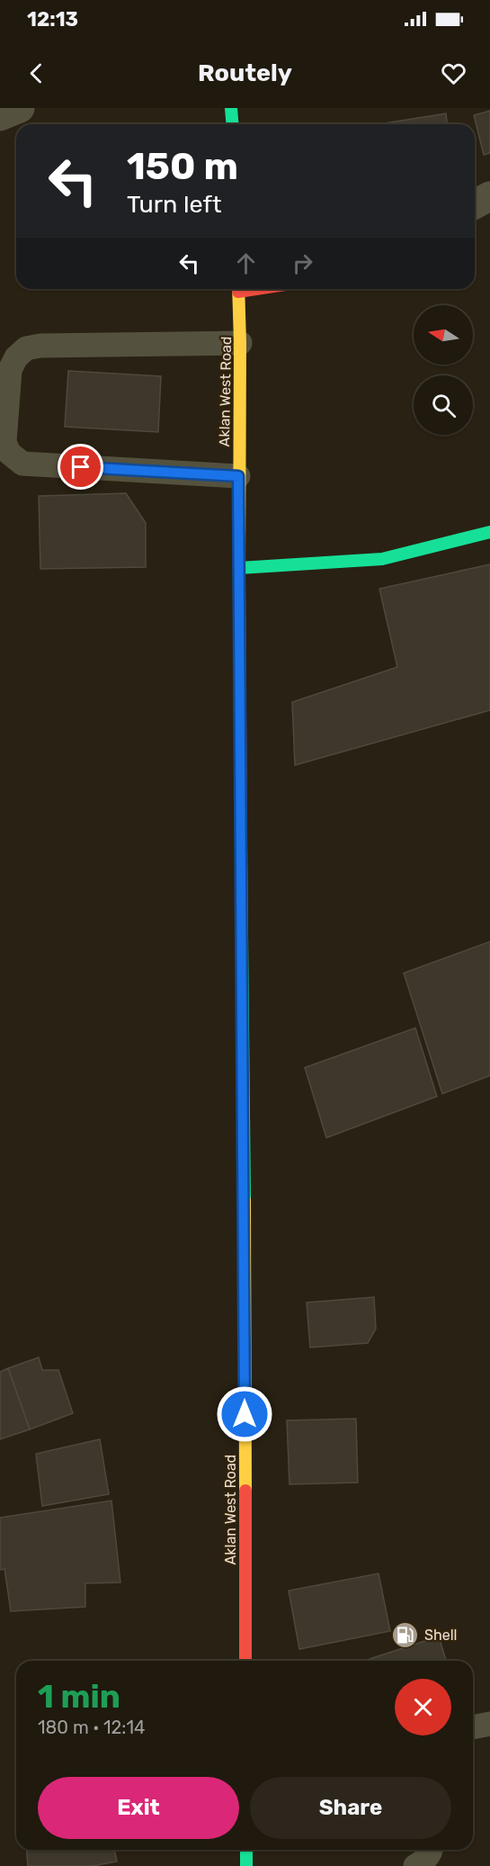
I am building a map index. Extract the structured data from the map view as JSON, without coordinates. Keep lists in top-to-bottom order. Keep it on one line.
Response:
{"streets":{"main road":["Aklan West Road"]},"places":{"fuel station":["Shell"]},"north":"left","page":{"status":"12:13","header":"Routely","turn":["150 m","Turn left"],"heading":["1 min","180 m · 12:14"],"buttons":["Exit","Share"]}}
